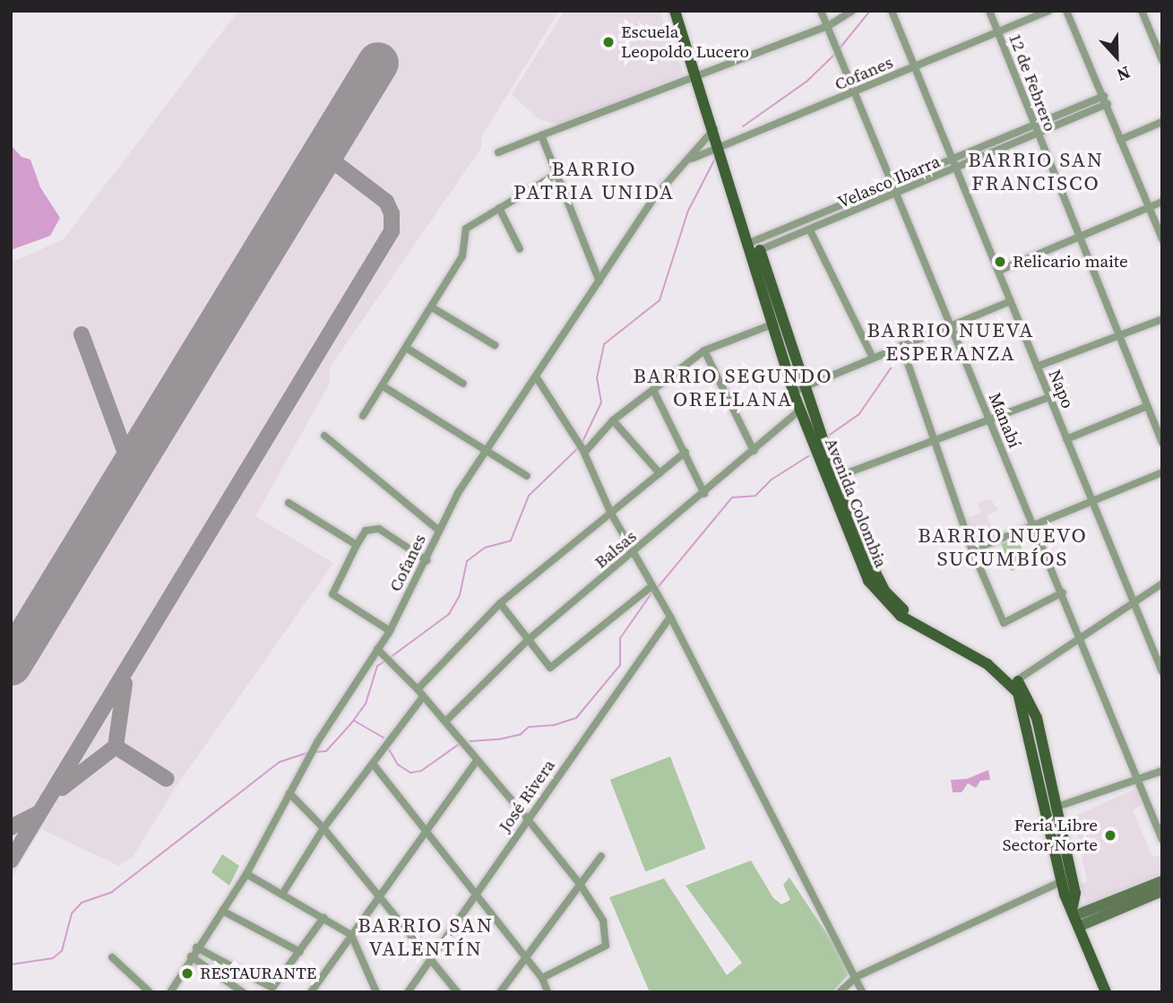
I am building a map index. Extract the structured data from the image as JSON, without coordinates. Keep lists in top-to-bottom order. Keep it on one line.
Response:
{"streets":{"main road":["Avenida Colombia"],"street":["Cofanes","12 de Febrero","Velasco Ibarra","Napo","Manabí","Balsas","José Rivera"]},"crossings":[["Cofanes","12 de Febrero"],["Cofanes","Napo"],["Cofanes","Manabí"],["Cofanes","Avenida Colombia"],["12 de Febrero","Velasco Ibarra"],["Velasco Ibarra","Napo"],["Velasco Ibarra","Manabí"],["Velasco Ibarra","Avenida Colombia"],["Avenida Colombia","Balsas"]],"districts":["BARRIO SAN FRANCISCO","BARRIO PATRIA UNIDA","BARRIO NUEVA ESPERANZA","BARRIO SEGUNDO ORELLANA","BARRIO NUEVO SUCUMBÍOS","BARRIO SAN VALENTÍN"],"places":["Escuela Leopoldo Lucero","Relicario maite","Feria Libre Sector Norte","RESTAURANTE"],"north":"bottom"}
